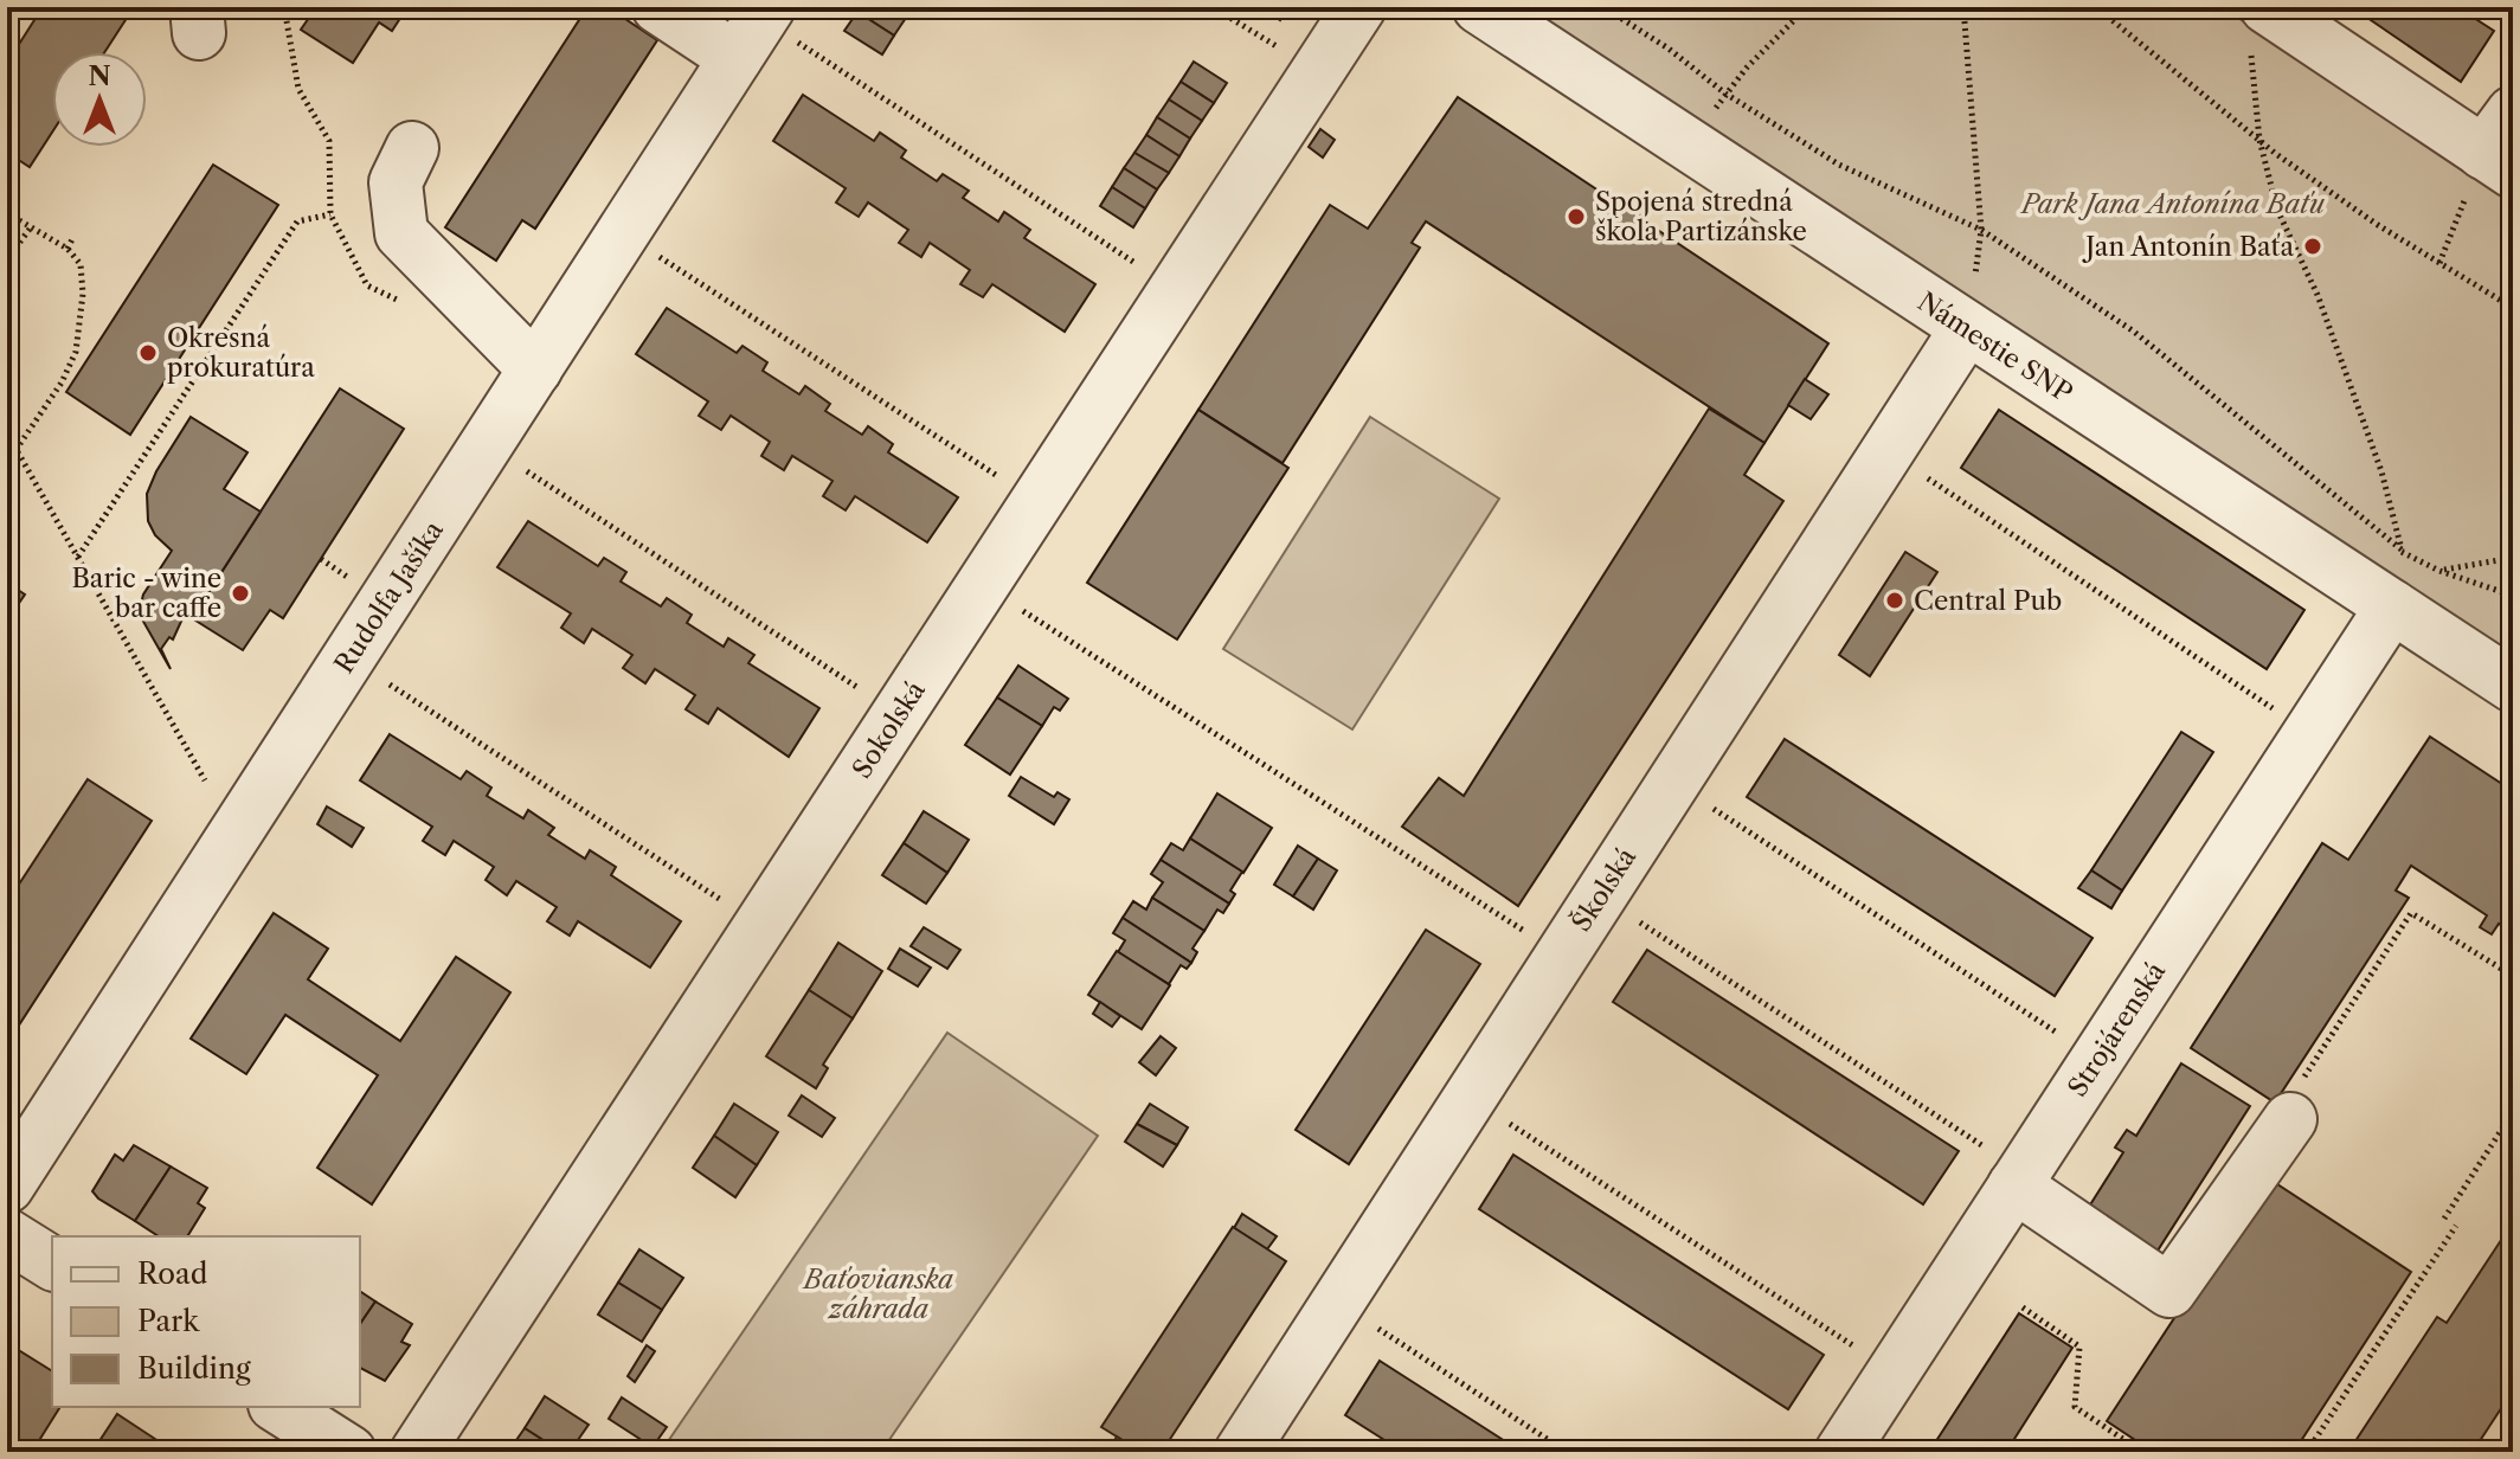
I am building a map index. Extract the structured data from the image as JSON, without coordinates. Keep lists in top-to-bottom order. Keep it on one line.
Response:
{"streets":{"street":["Námestie SNP","Rudolfa Jašíka","Sokolská","Školská","Strojárenská"]},"crossings":[["Námestie SNP","Školská"],["Námestie SNP","Strojárenská"]],"parks":["Park Jana Antonína Baťu","Baťovianska záhrada"],"places":["Spojená stredná škola Partizánske","Jan Antonín Baťa","Okresná prokuratúra","Baric - wine bar caffe","Central Pub"],"legend":["Road","Park","Building"],"north":"top"}
